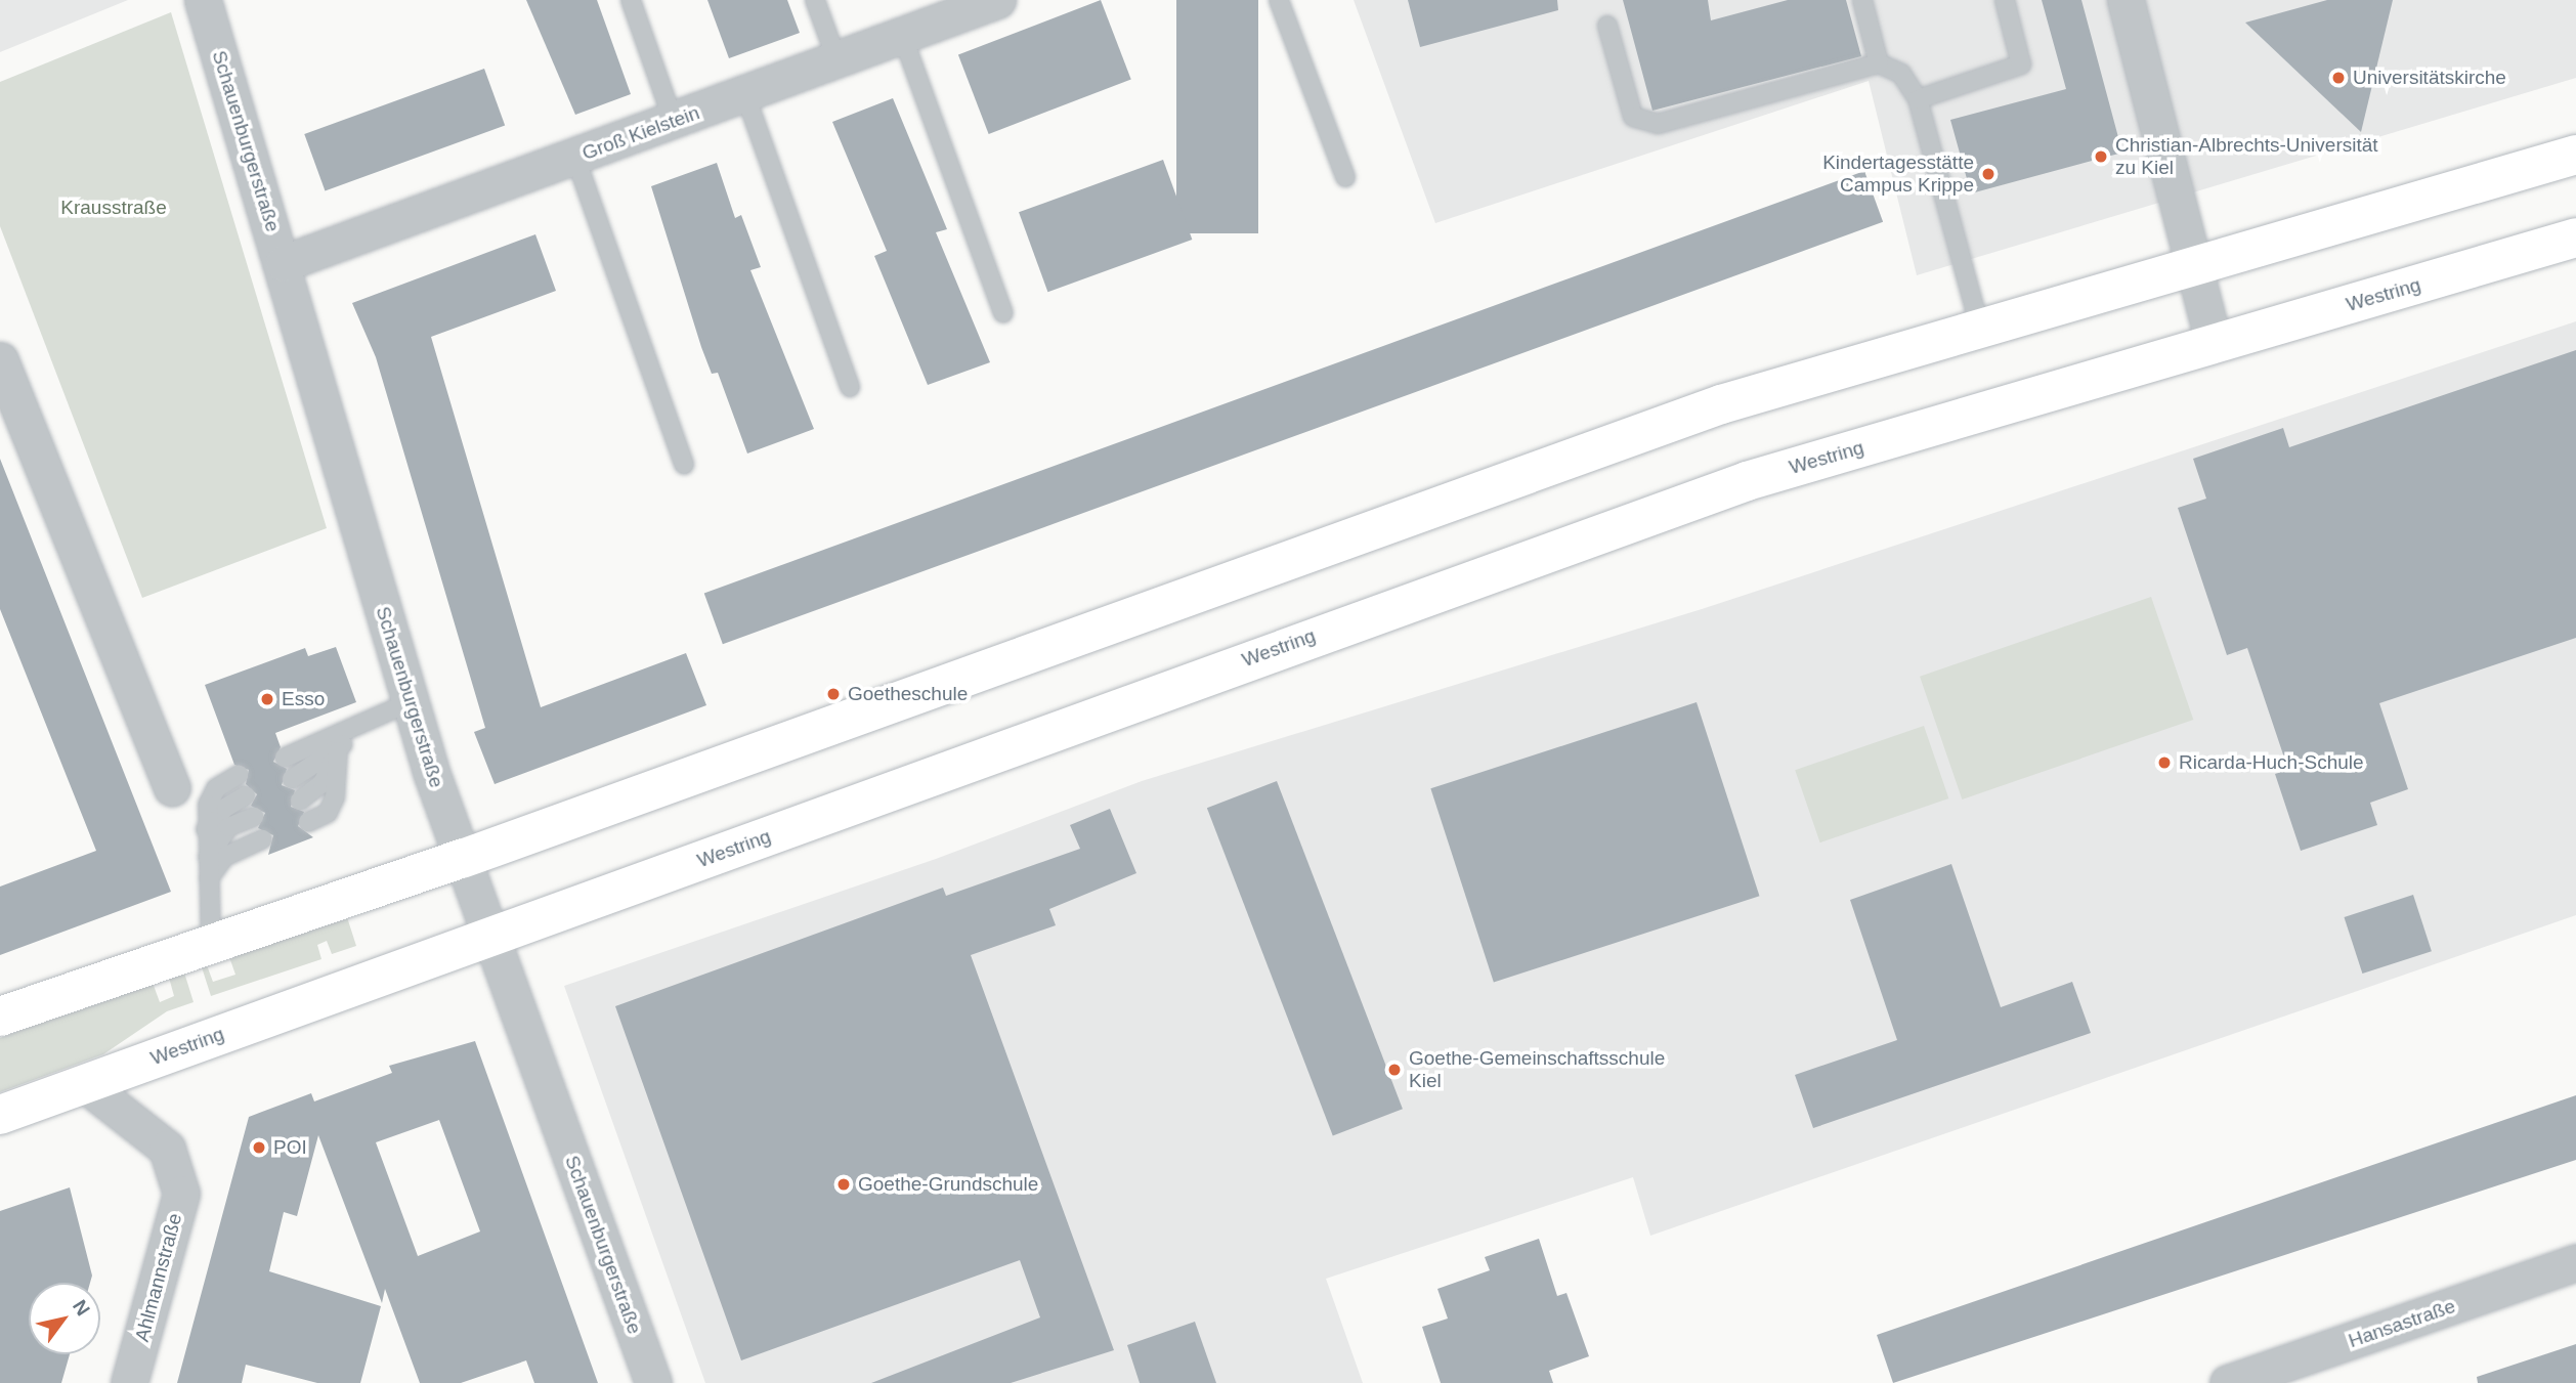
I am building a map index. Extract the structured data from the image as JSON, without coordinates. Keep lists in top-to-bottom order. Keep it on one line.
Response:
{"streets":{"main road":["Westring"],"street":["Groß Kielstein","Schauenburgerstraße","Ahlmannstraße","Hansastraße"]},"crossings":[["Groß Kielstein","Schauenburgerstraße"],["Schauenburgerstraße","Westring"],["Westring","Ahlmannstraße"]],"parks":["Krausstraße"],"places":["Universitätskirche","Christian-Albrechts-Universität zu Kiel","Kindertagesstätte Campus Krippe","Goetheschule","Esso","Ricarda-Huch-Schule","Goethe-Gemeinschaftsschule Kiel","POI","Goethe-Grundschule"],"north":"top right"}
